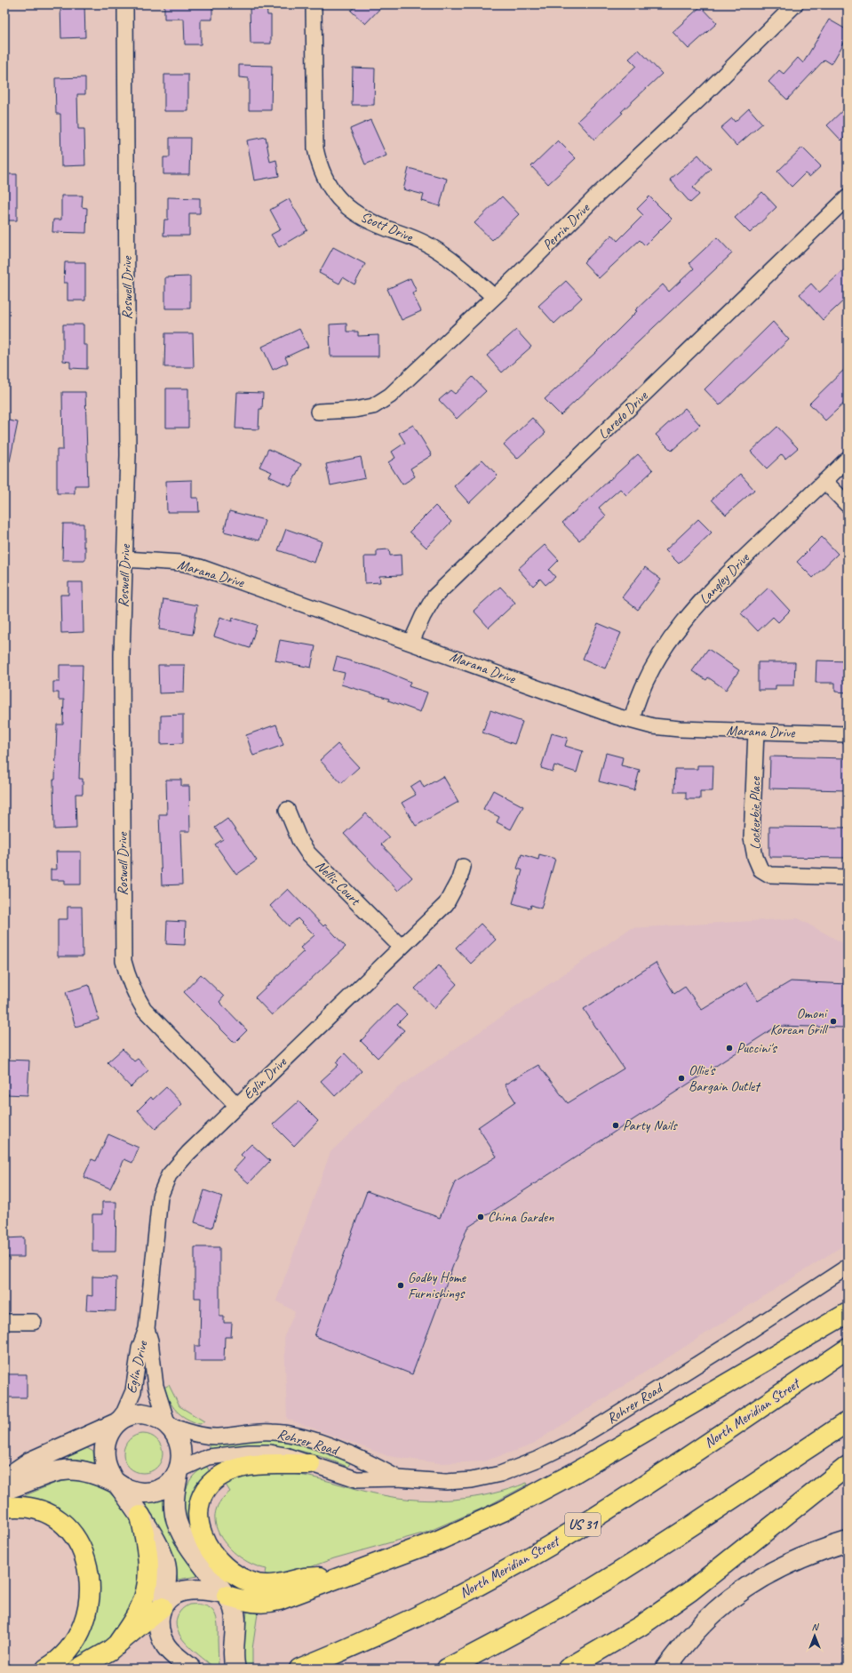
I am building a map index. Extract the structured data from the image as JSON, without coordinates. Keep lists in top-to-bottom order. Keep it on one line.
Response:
{"streets":{"highway":["North Meridian Street","US 31"],"street":["Scott Drive","Perrin Drive","Roswell Drive","Laredo Drive","Marana Drive","Langley Drive","Lockerbie Place","Nellis Court","Eglin Drive","Rohrer Road"]},"crossings":[["Scott Drive","Perrin Drive"],["Roswell Drive","Marana Drive"],["Roswell Drive","Eglin Drive"],["Laredo Drive","Marana Drive"],["Marana Drive","Langley Drive"],["Marana Drive","Lockerbie Place"],["Nellis Court","Eglin Drive"],["Eglin Drive","Rohrer Road"]],"places":["Omoni Korean Grill","Puccini's","Ollie's Bargain Outlet","Party Nails","China Garden","Godby Home Furnishings"],"north":"top"}
